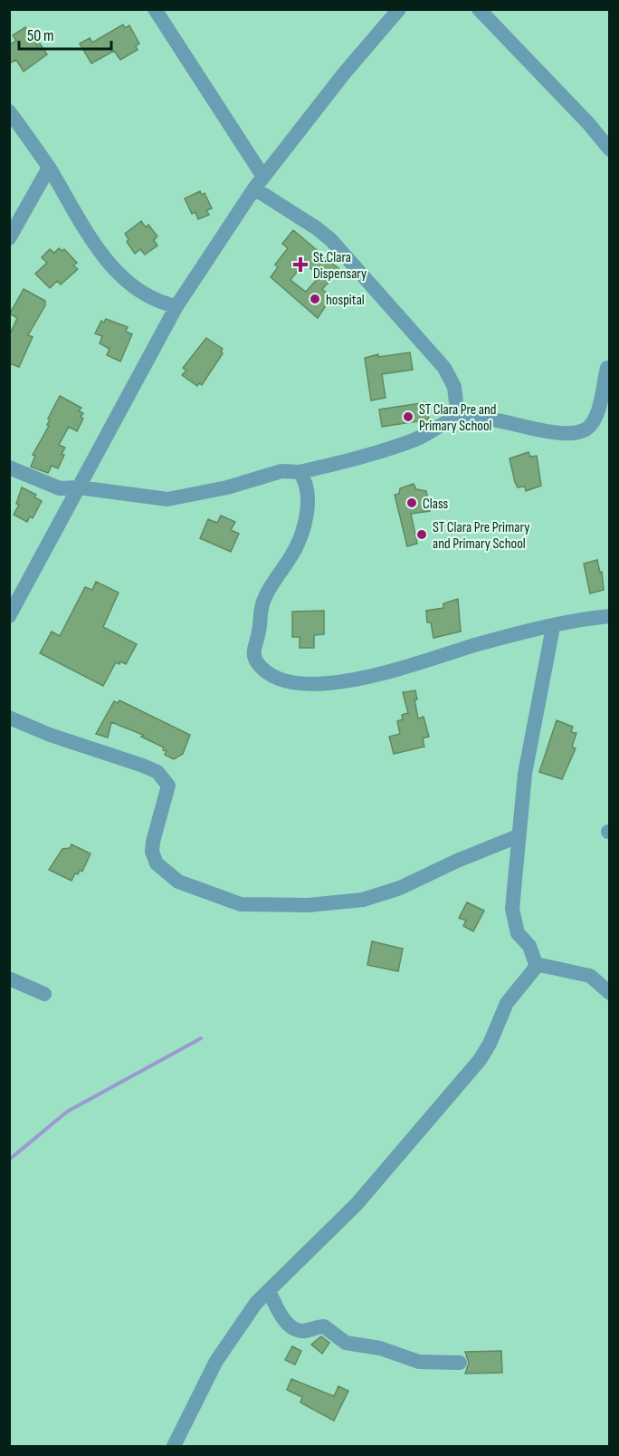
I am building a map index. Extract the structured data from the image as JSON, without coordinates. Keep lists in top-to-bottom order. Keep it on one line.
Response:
{"places":{"health":["St.Clara Dispensary"],"other":["hospital","ST Clara Pre and Primary School","Class","ST Clara Pre Primary and Primary School"]},"scale_bar":"50 m"}
